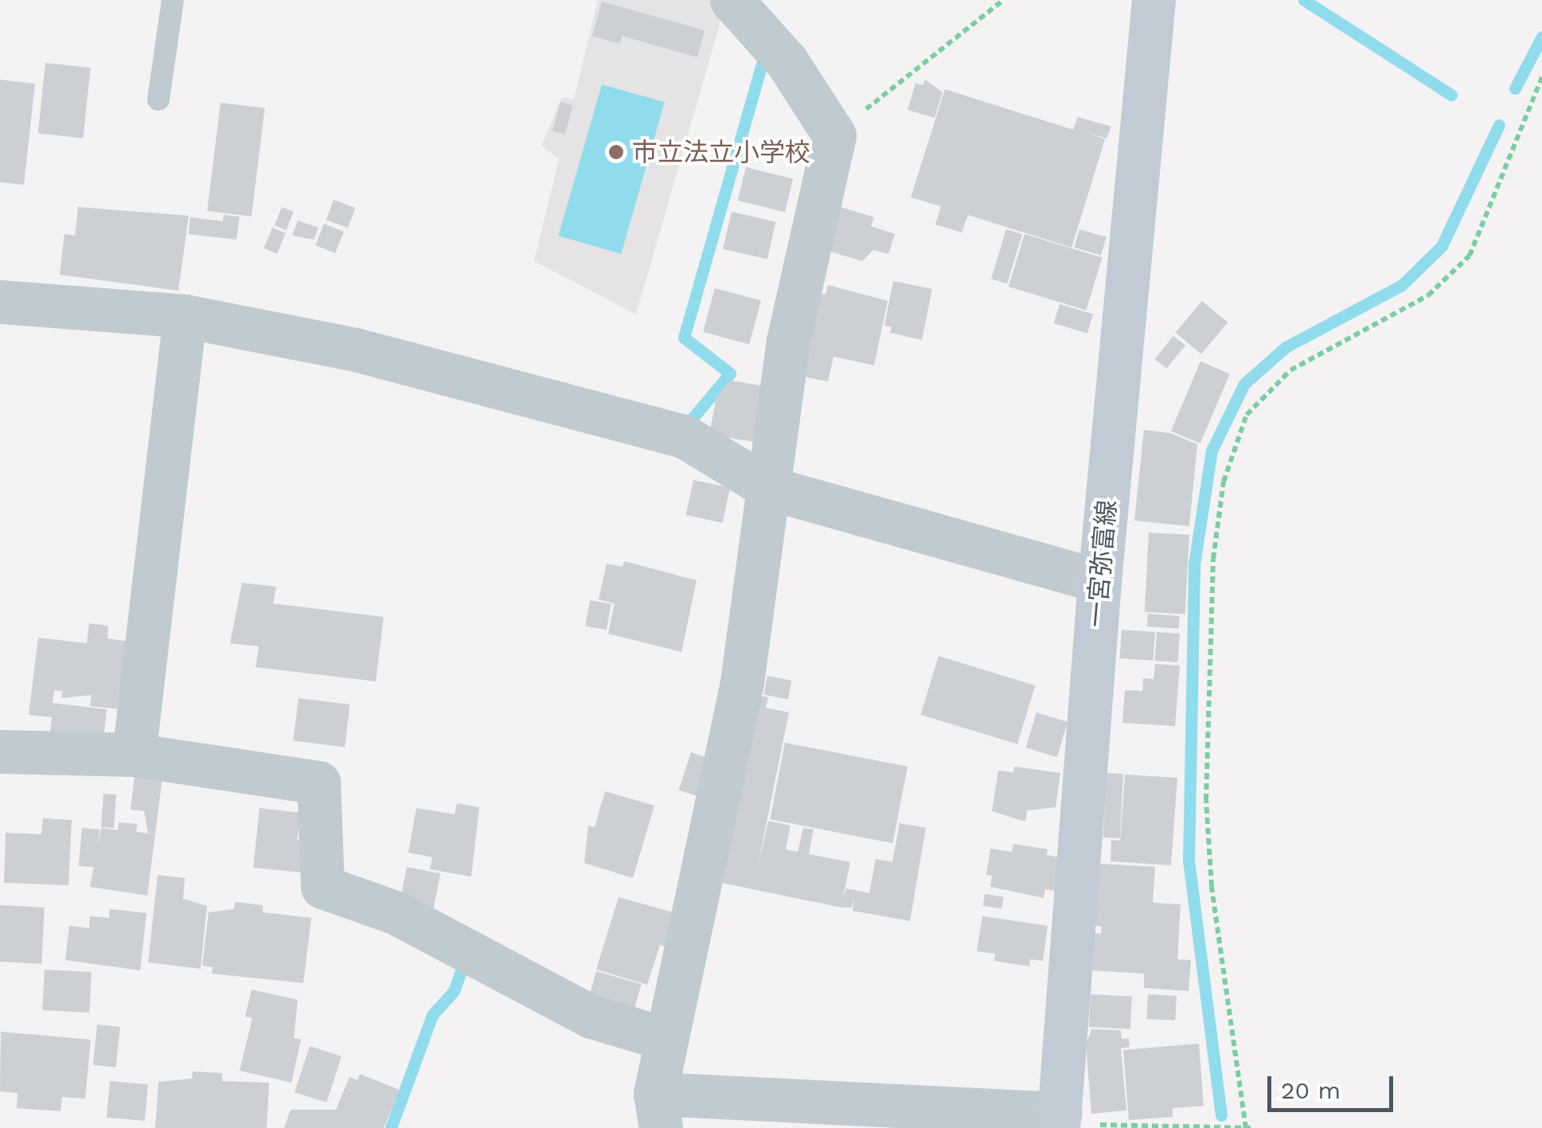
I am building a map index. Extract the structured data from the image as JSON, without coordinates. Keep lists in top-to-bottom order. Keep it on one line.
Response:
{"streets":{"main road":["一宮弥富線"]},"places":["市立法立小学校"],"scale_bar":"20 m"}
